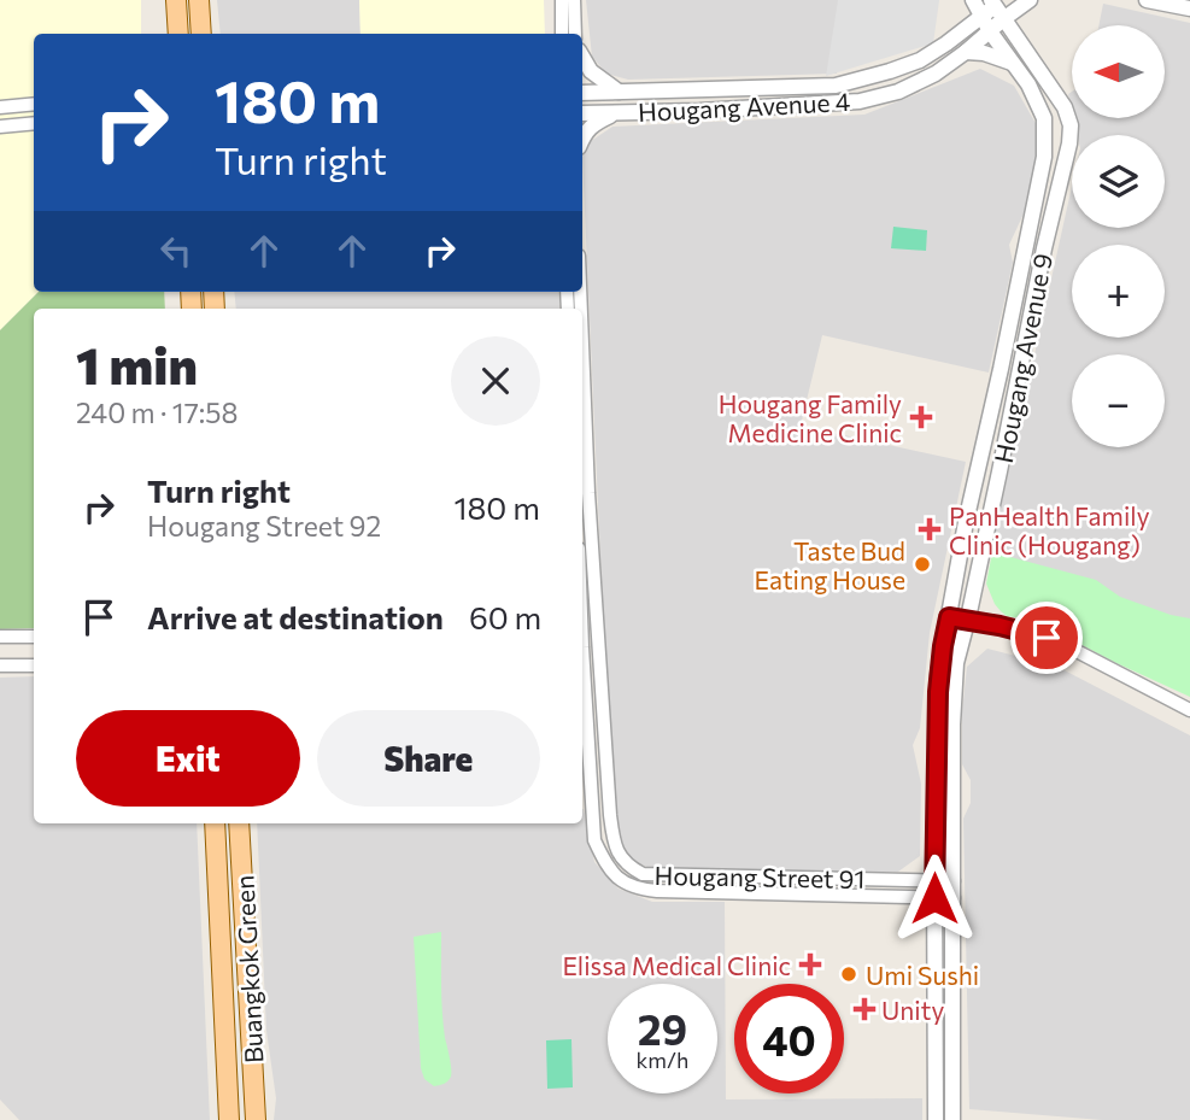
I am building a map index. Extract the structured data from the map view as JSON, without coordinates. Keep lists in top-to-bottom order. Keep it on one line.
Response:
{"streets":{"main road":["Buangkok Green"],"street":["Hougang Avenue 4","Hougang Avenue 9","Hougang Street 91"]},"crossings":[["Hougang Avenue 4","Hougang Avenue 9"],["Hougang Avenue 9","Hougang Street 91"]],"places":{"health":["Hougang Family Medicine Clinic","PanHealth Family Clinic (Hougang)","Elissa Medical Clinic","Unity"],"other":["Taste Bud Eating House","Umi Sushi"]},"north":"left","page":{"map_buttons":["+","−"],"turn":["180 m","Turn right"],"heading":["1 min","240 m · 17:58"],"list":[{"name":"Turn right","note":"Hougang Street 92","value":"180 m"},{"name":"Arrive at destination","value":"60 m"}],"buttons":["Exit","Share"],"speed":"29 km/h","limit":"40"}}
